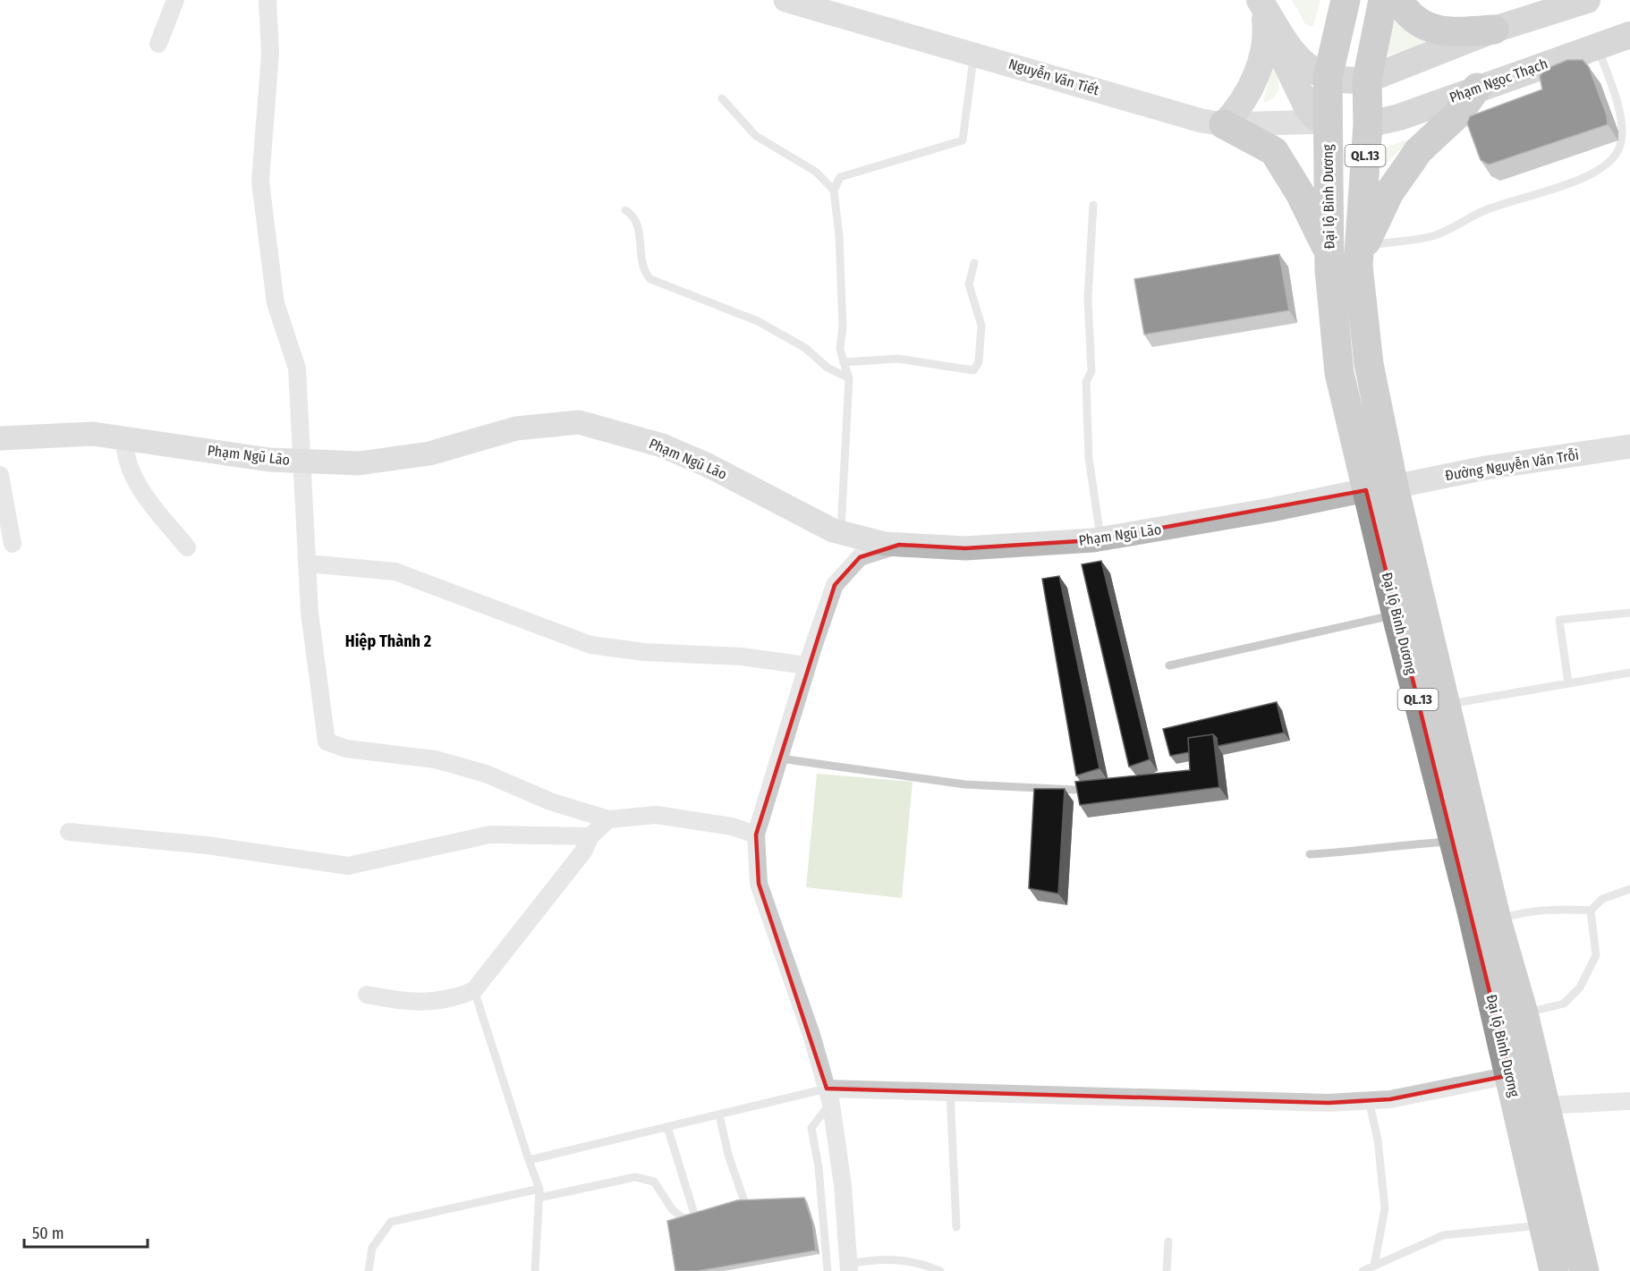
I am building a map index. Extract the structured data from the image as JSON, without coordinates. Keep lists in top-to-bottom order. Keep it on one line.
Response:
{"streets":{"highway":["QL.13","Đại lộ Bình Dương"],"main road":["Phạm Ngọc Thạch"],"street":["Nguyễn Văn Tiết","Phạm Ngũ Lão","Đường Nguyễn Văn Trỗi"]},"crossings":[["Nguyễn Văn Tiết","Đại lộ Bình Dương"],["Phạm Ngọc Thạch","Đại lộ Bình Dương"],["Đại lộ Bình Dương","Phạm Ngũ Lão"],["Đại lộ Bình Dương","Đường Nguyễn Văn Trỗi"],["Phạm Ngũ Lão","Đường Nguyễn Văn Trỗi"]],"districts":["Hiệp Thành 2"],"scale_bar":"50 m"}
